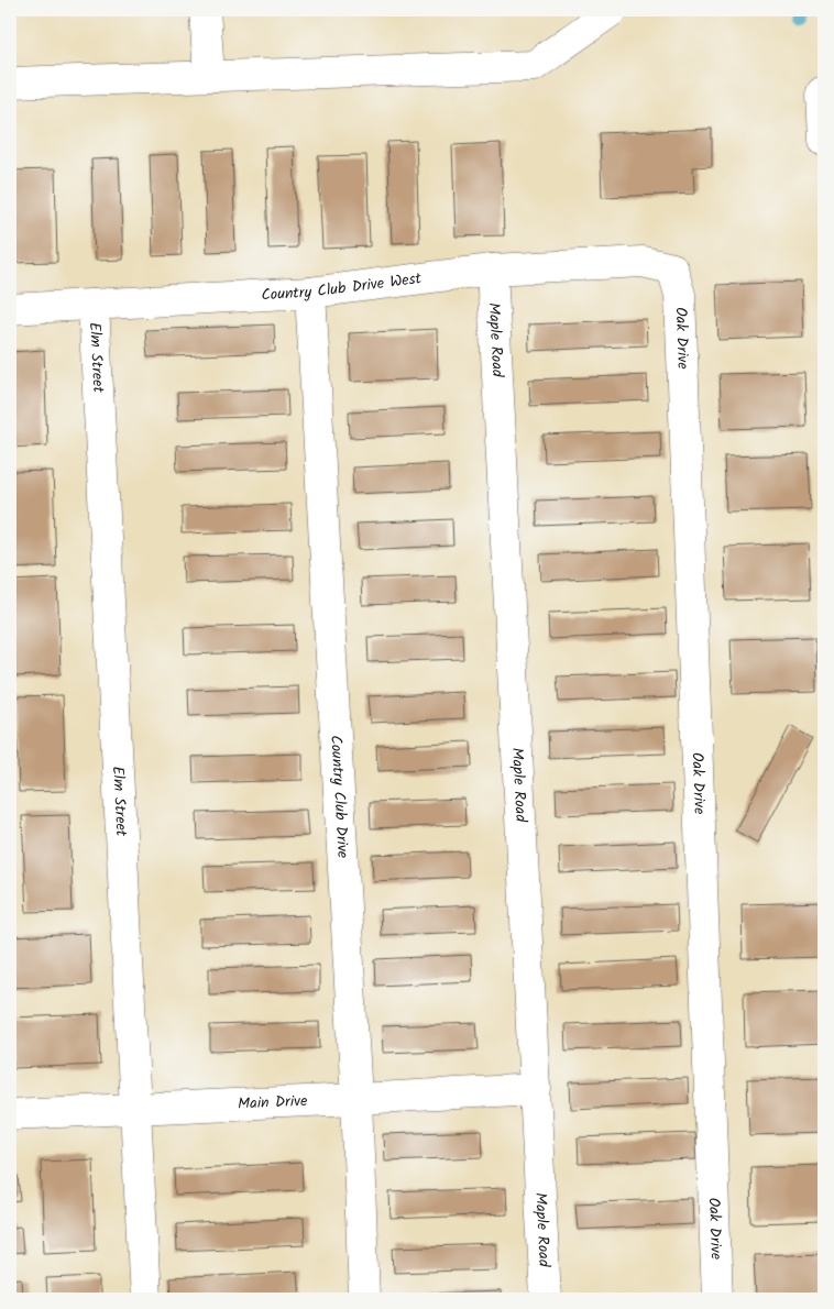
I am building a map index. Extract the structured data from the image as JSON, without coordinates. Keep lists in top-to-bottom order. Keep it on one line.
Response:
{"streets":{"street":["Country Club Drive West","Oak Drive","Maple Road","Elm Street","Country Club Drive","Main Drive"]},"crossings":[["Country Club Drive West","Oak Drive"],["Country Club Drive West","Maple Road"],["Country Club Drive West","Elm Street"],["Country Club Drive West","Country Club Drive"],["Maple Road","Main Drive"],["Elm Street","Main Drive"],["Country Club Drive","Main Drive"]]}
